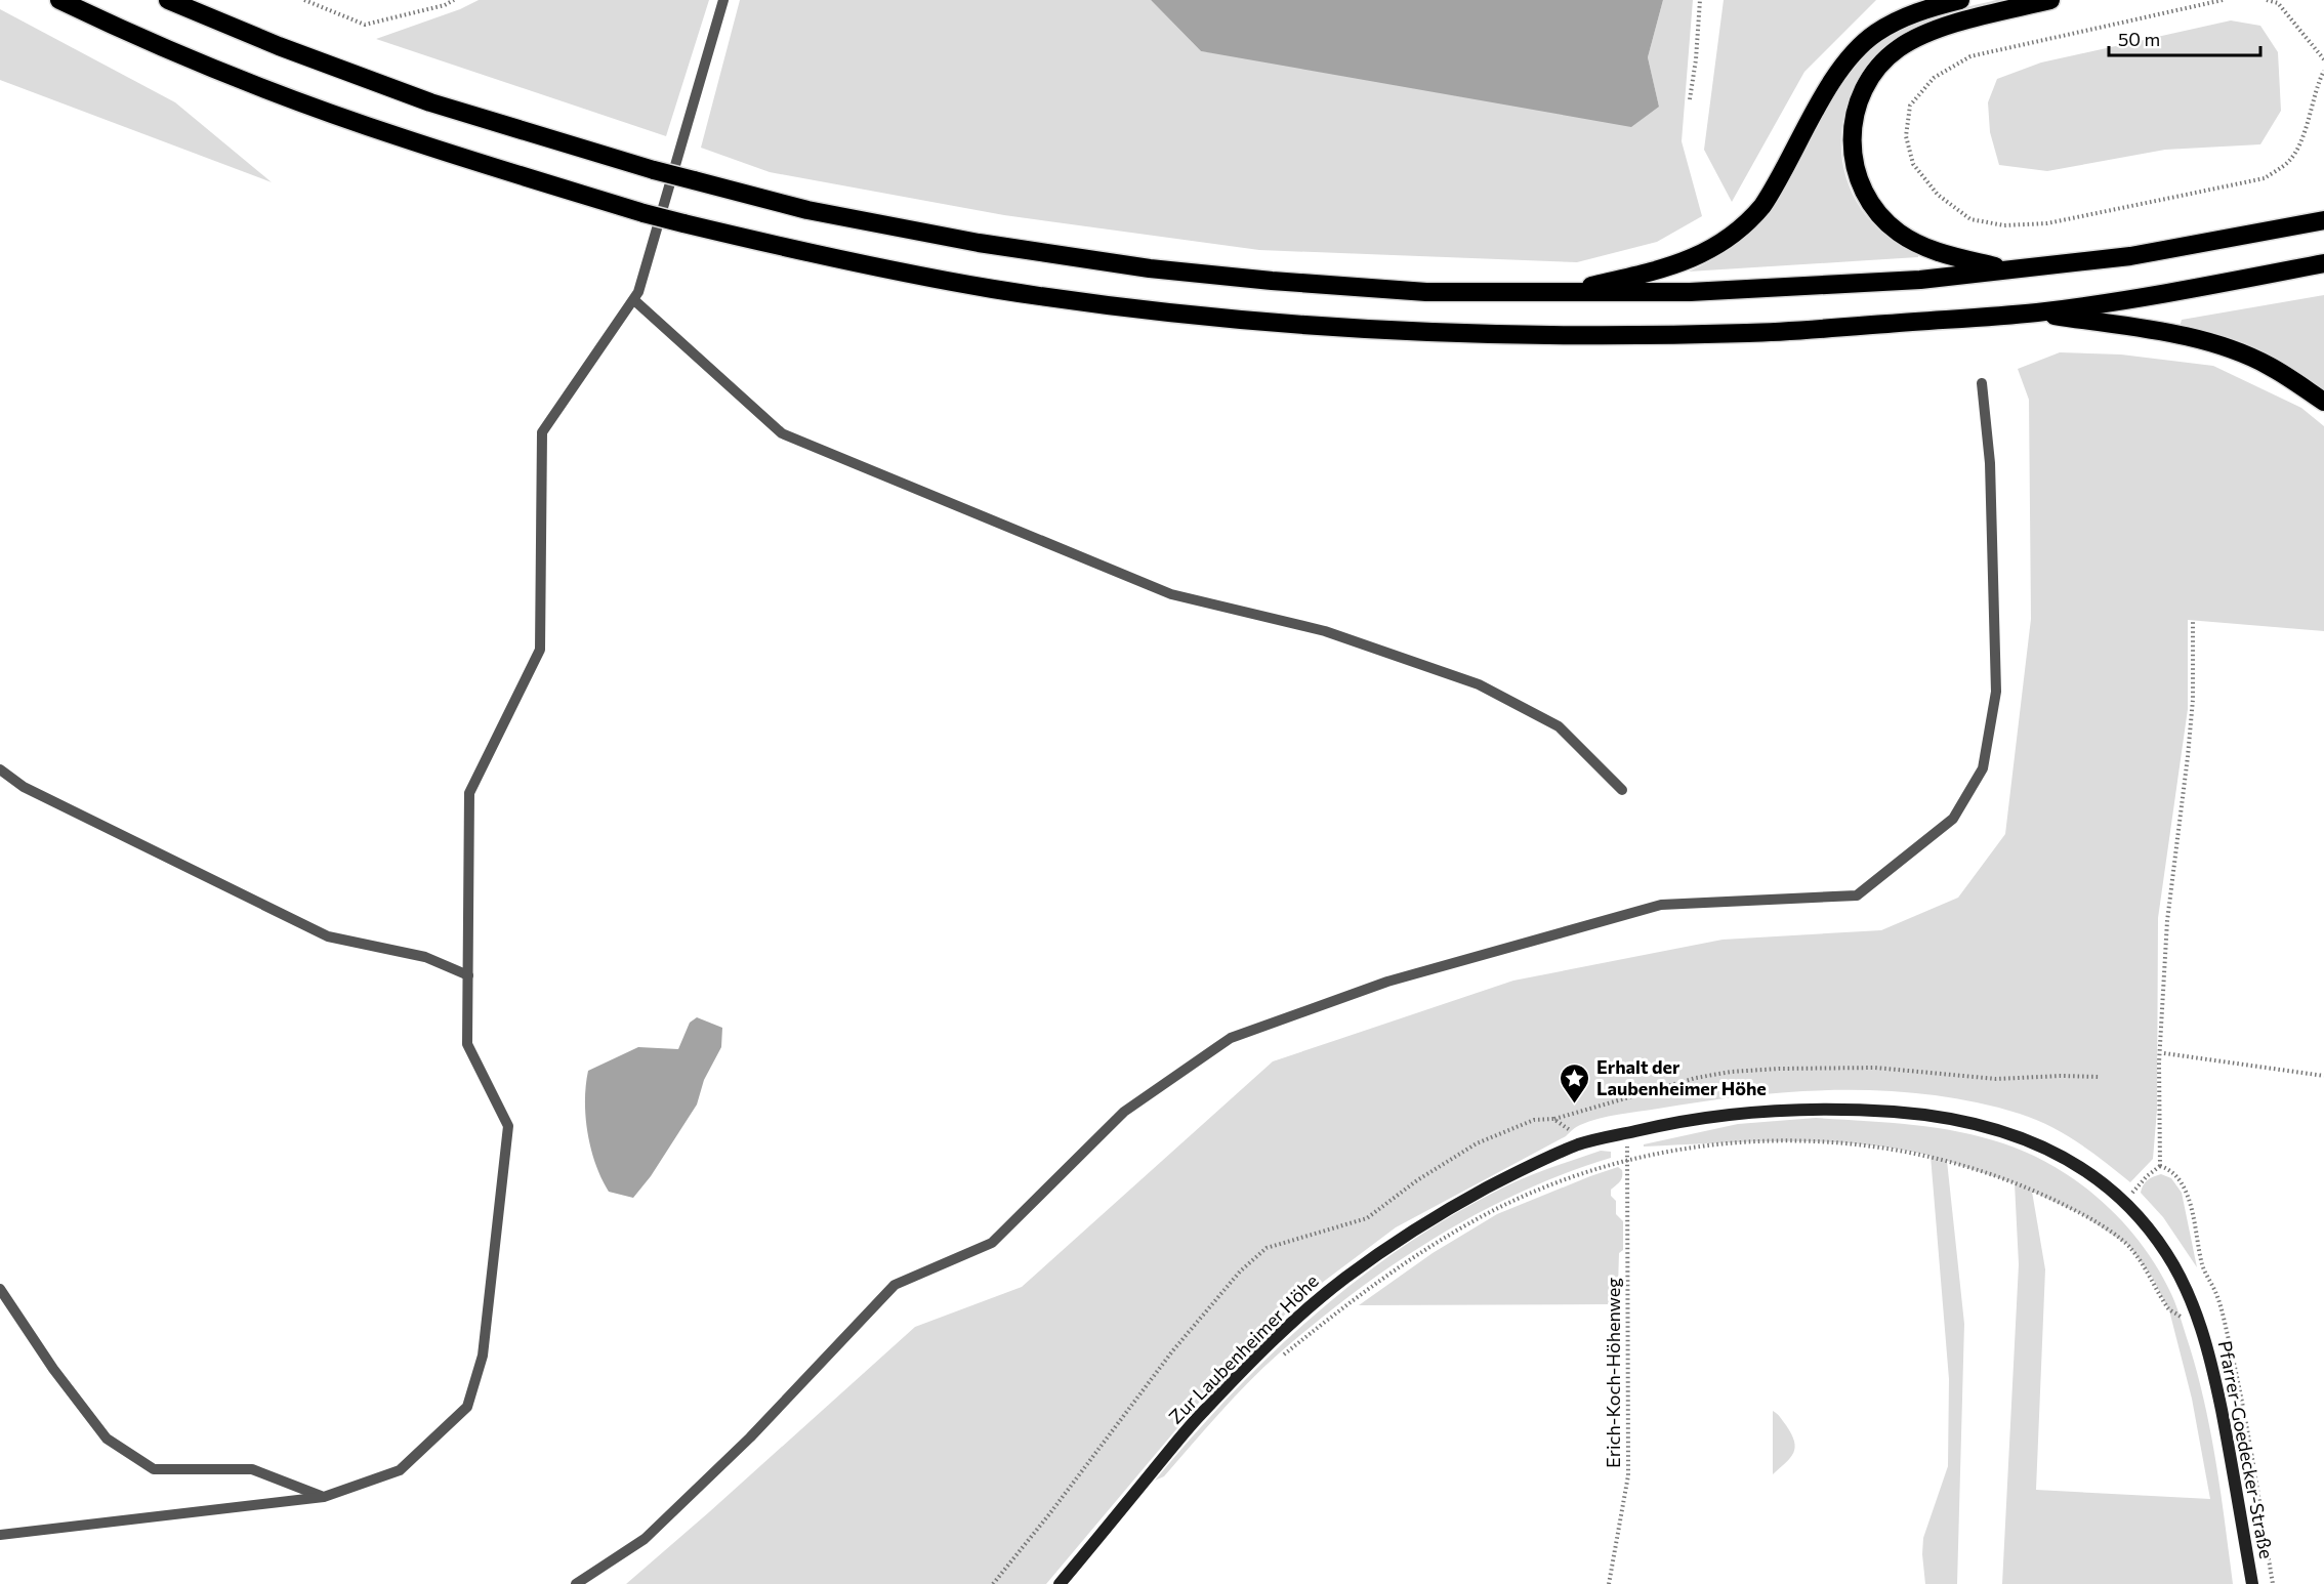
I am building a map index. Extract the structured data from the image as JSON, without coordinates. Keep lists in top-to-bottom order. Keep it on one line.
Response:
{"streets":{"street":["Zur Laubenheimer Höhe","Pfarrer-Goedecker-Straße"],"path":["Erich-Koch-Höhenweg"]},"crossings":[["Zur Laubenheimer Höhe","Pfarrer-Goedecker-Straße"]],"places":{"place":["Erhalt der Laubenheimer Höhe"]},"scale_bar":"50 m"}
